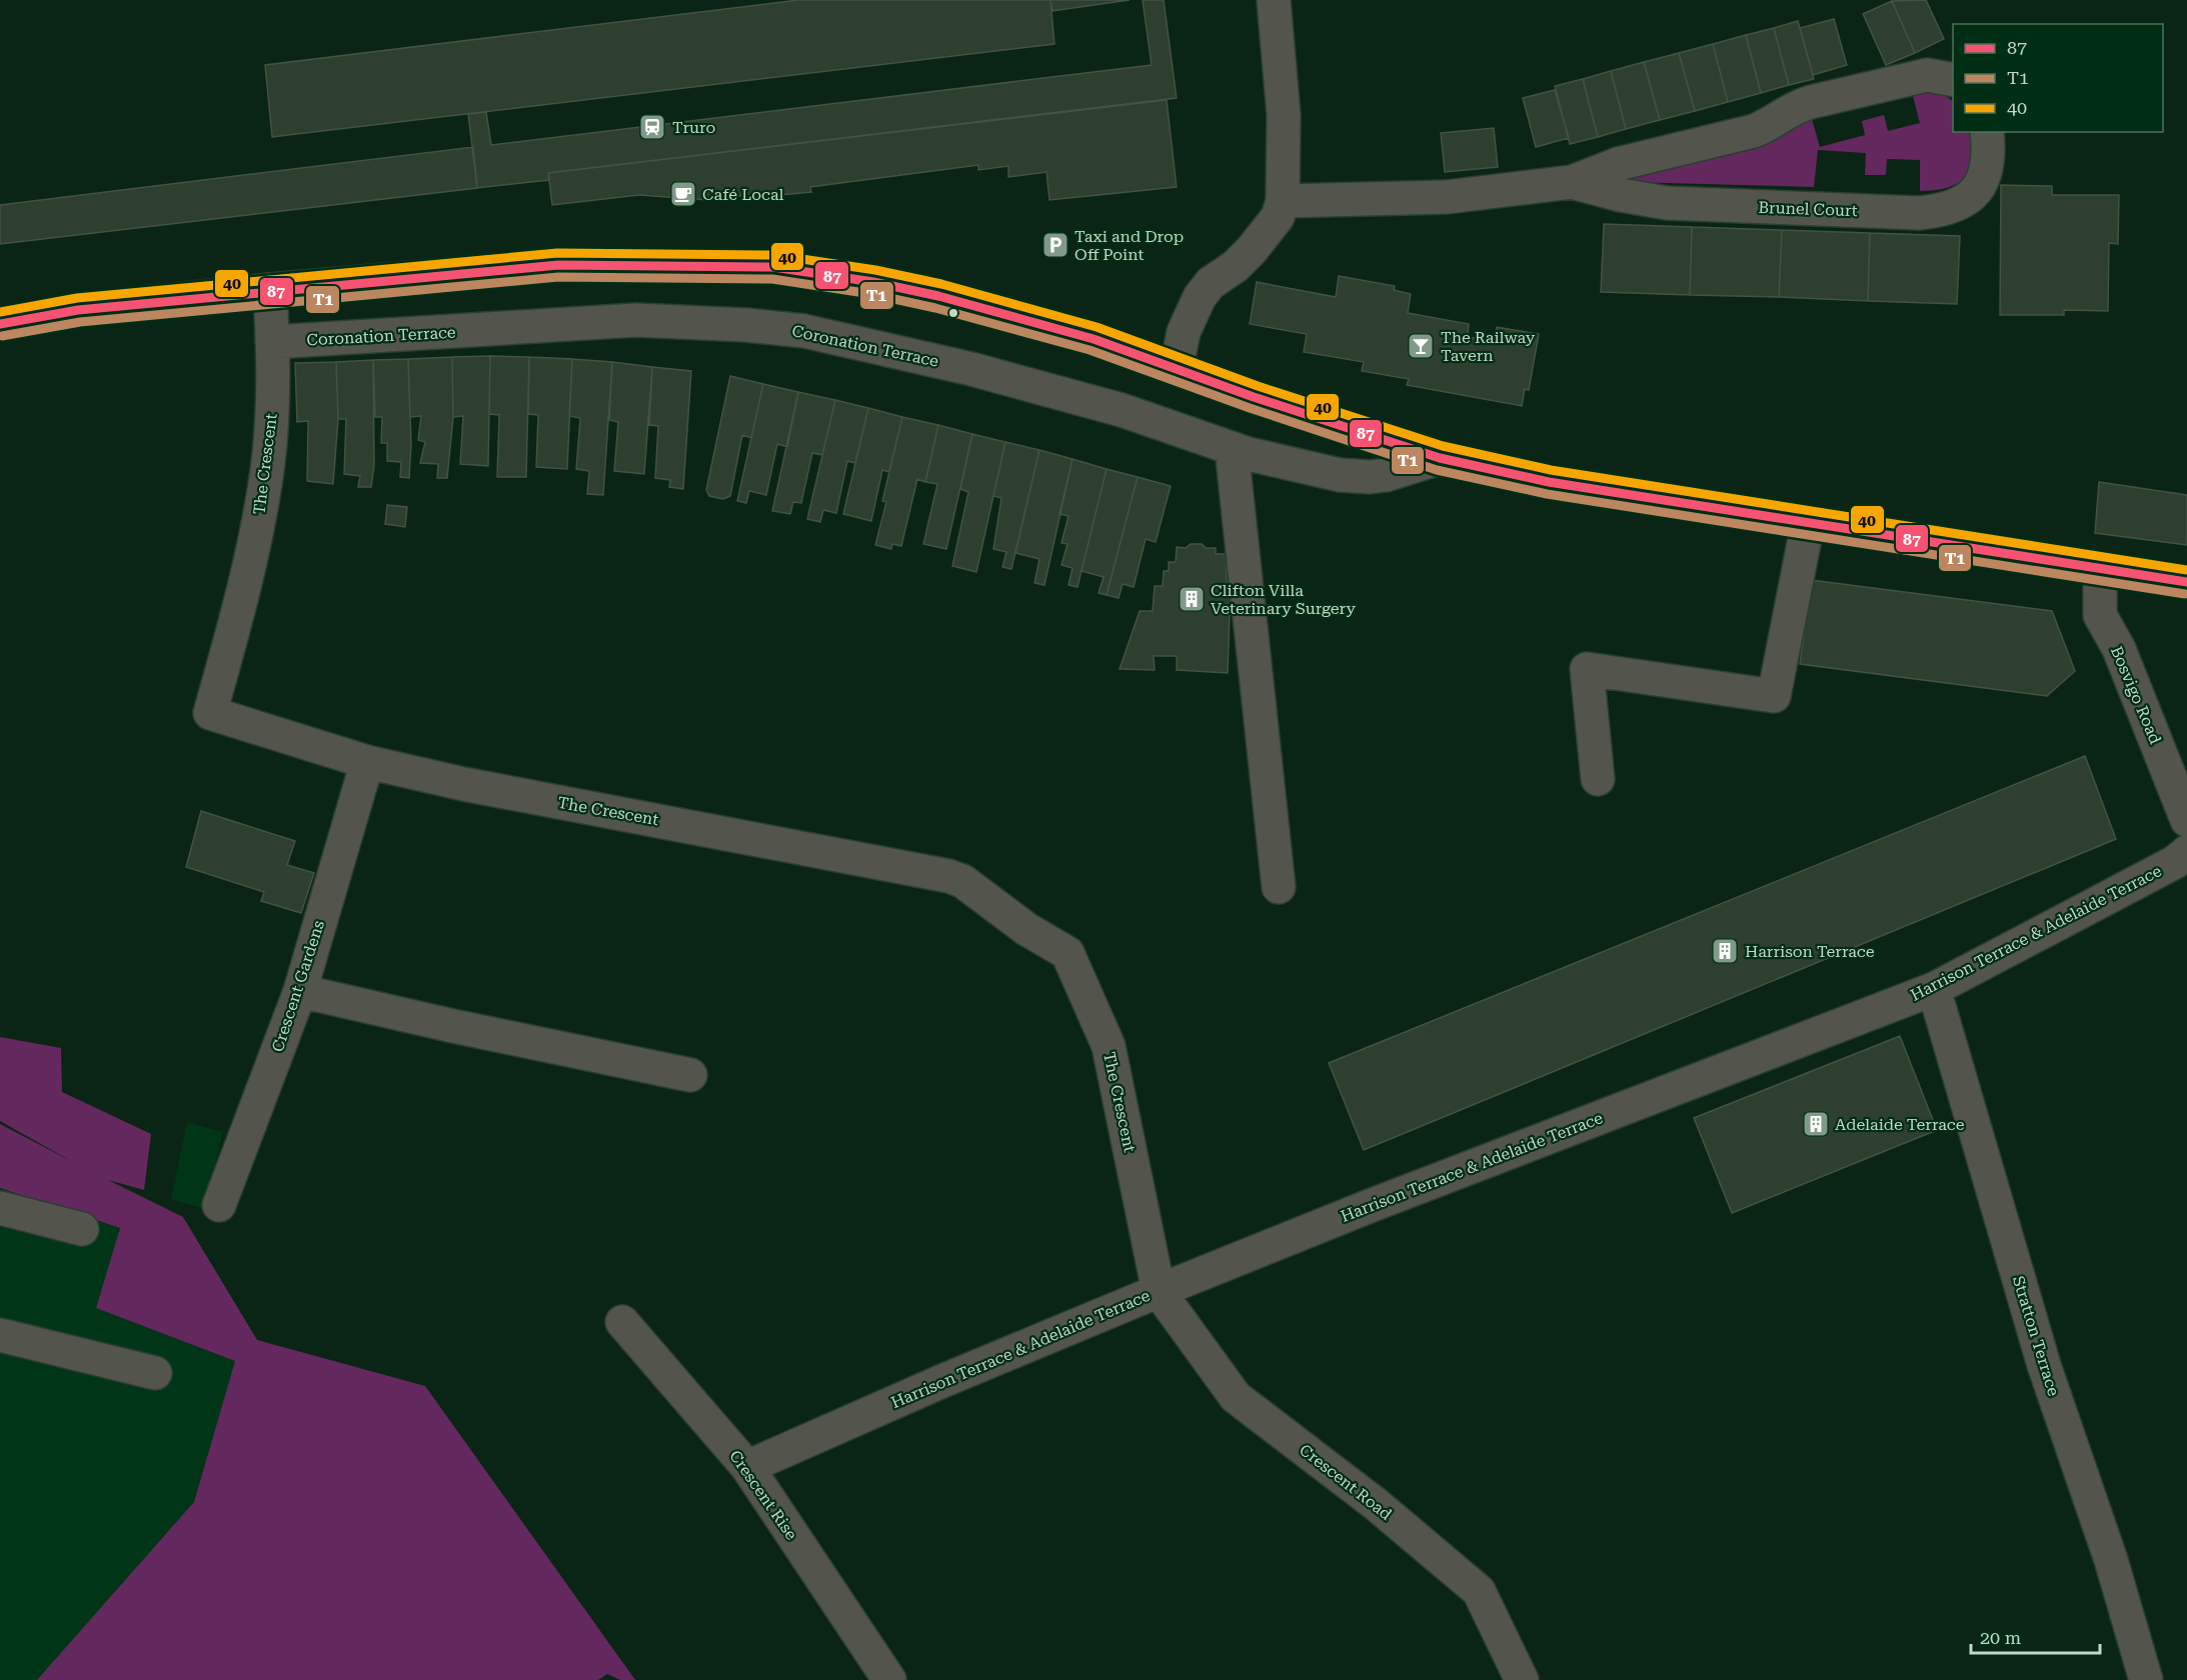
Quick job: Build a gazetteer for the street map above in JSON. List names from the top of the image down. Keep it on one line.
{"streets":{"street":["Brunel Court","Coronation Terrace","The Crescent","Bosvigo Road","Harrison Terrace & Adelaide Terrace","Crescent Gardens","Stratton Terrace","Crescent Road","Crescent Rise"]},"crossings":[["Coronation Terrace","The Crescent"],["The Crescent","Harrison Terrace & Adelaide Terrace"],["The Crescent","Crescent Gardens"],["The Crescent","Crescent Road"],["Harrison Terrace & Adelaide Terrace","Stratton Terrace"],["Harrison Terrace & Adelaide Terrace","Crescent Road"],["Harrison Terrace & Adelaide Terrace","Crescent Rise"]],"places":{"station":["Truro"],"cafe":["Café Local"],"parking":["Taxi and Drop Off Point"],"bar":["The Railway Tavern"],"building":["Clifton Villa Veterinary Surgery","Harrison Terrace","Adelaide Terrace"]},"lines":["transit line 40","transit line 87","transit line T1"],"legend":["87","T1","40"],"scale_bar":"20 m"}
